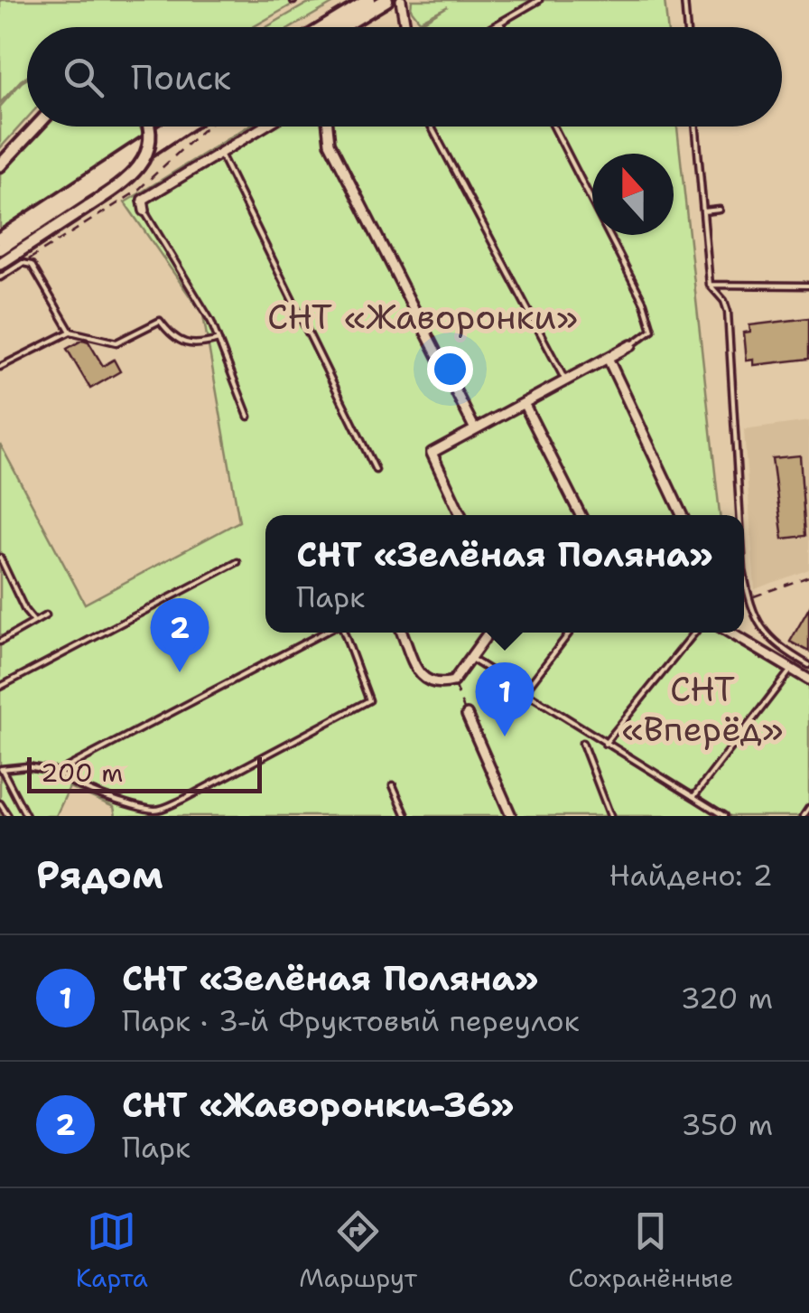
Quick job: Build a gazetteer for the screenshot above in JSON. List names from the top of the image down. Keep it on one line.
{"parks":["СНТ «Жаворонки»","СНТ «Вперёд»"],"scale_bar":"200 m","north":"top","page":{"search":"Поиск","popup":["СНТ «Зелёная Поляна»","Парк"],"pins":["2","1"],"scale":"200 m","heading":["Рядом","Найдено: 2"],"list":[{"mark":"1","name":"СНТ «Зелёная Поляна»","note":"Парк · 3-й Фруктовый переулок","value":"320 m"},{"mark":"2","name":"СНТ «Жаворонки-36»","note":"Парк","value":"350 m"}],"nav":["Карта","Маршрут","Сохранённые"]}}
